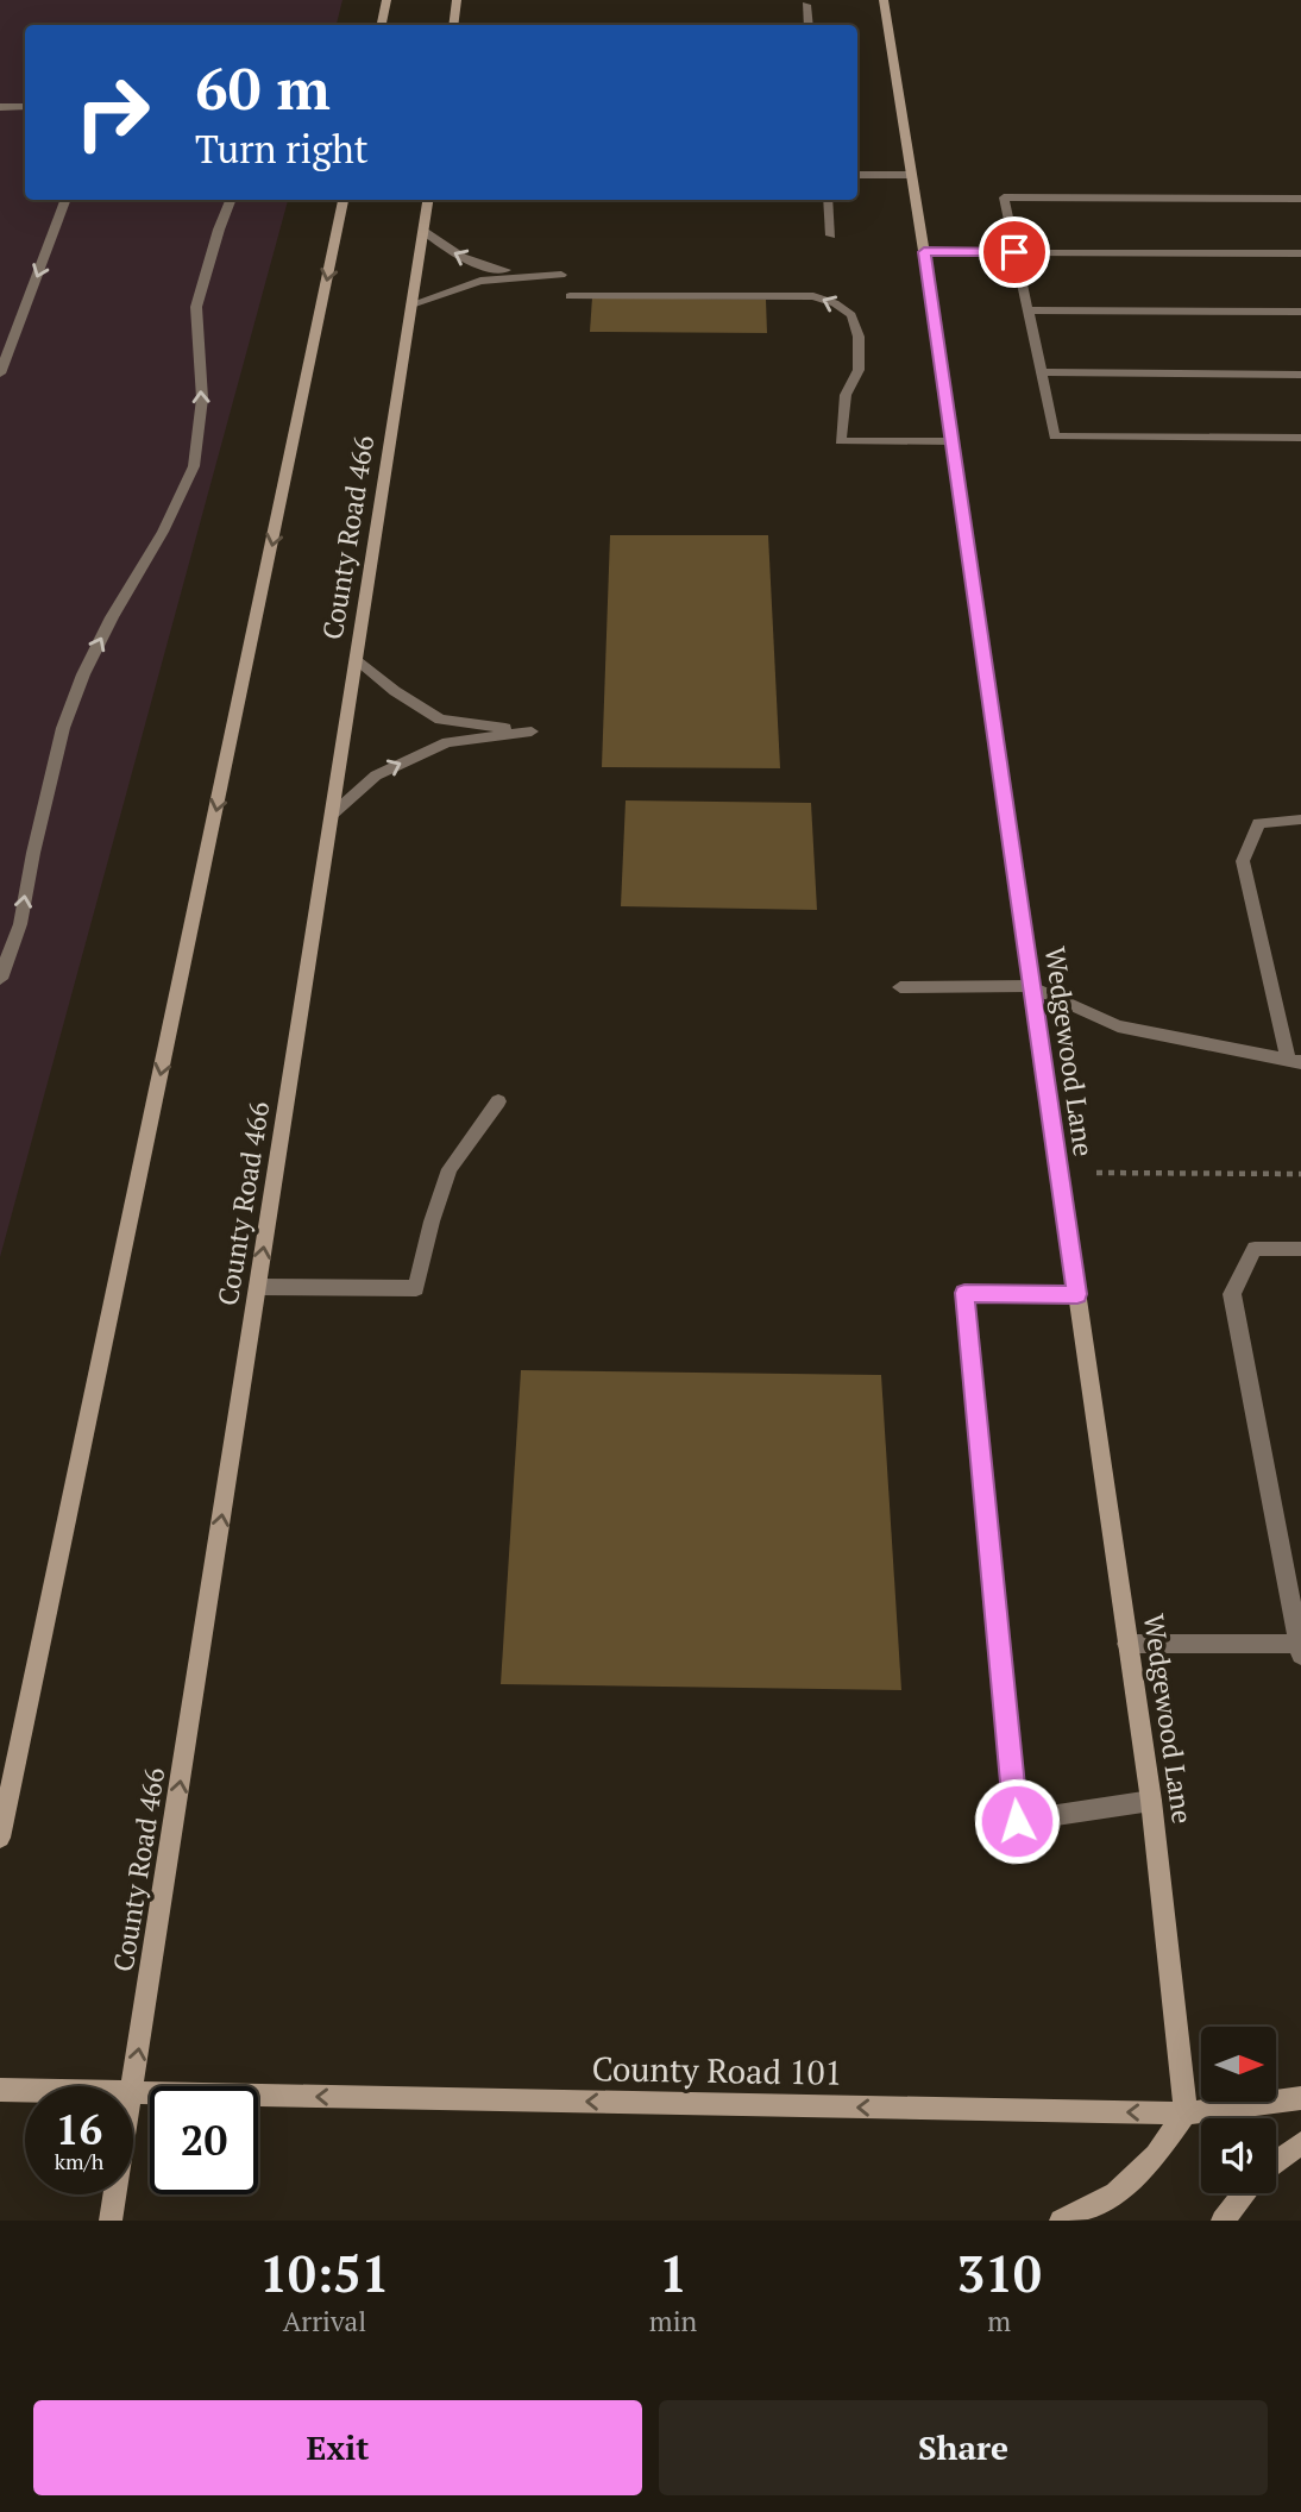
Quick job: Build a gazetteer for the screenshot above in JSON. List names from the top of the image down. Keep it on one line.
{"streets":{"main road":["County Road 466","Wedgewood Lane","County Road 101"]},"crossings":[["Wedgewood Lane","County Road 101"]],"one_way":["County Road 101"],"north":"right","page":{"turn":["60 m","Turn right"],"speed":"16 km/h","limit":"20","eta":["10:51","Arrival","1","min","310","m"],"buttons":["Exit","Share"]}}
